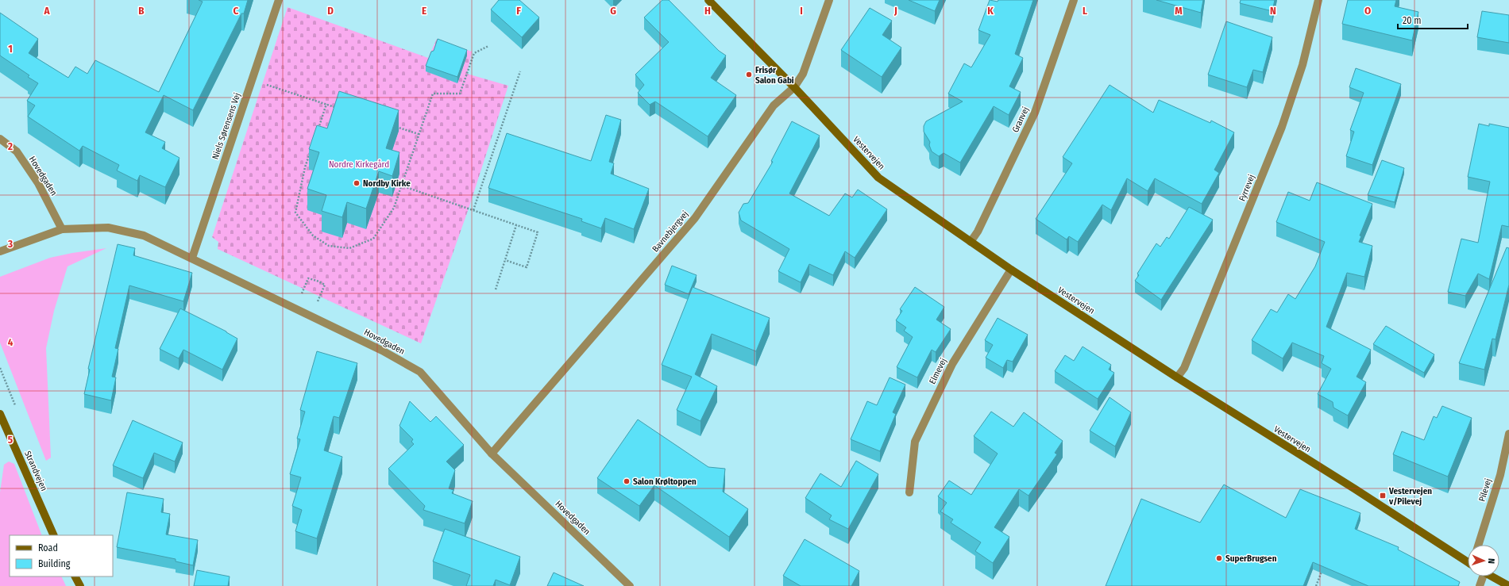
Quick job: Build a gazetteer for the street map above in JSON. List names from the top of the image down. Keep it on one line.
{"streets":{"street":["Granvej","Niels Sørensens Vej","Vestervejen","Hovedgaden","Fyrrevej","Bavnebjergvej","Elmevej","Strandvejen","Pilevej"]},"crossings":[["Granvej","Vestervejen"],["Niels Sørensens Vej","Hovedgaden"],["Vestervejen","Fyrrevej"],["Vestervejen","Bavnebjergvej"],["Vestervejen","Elmevej"],["Hovedgaden","Bavnebjergvej"]],"parks":["Nordre Kirkegård"],"places":{"other":["Frisør Salon Gabi","Nordby Kirke","Salon Krøltoppen","SuperBrugsen"],"transit":["Vestervejen v/Pilevej"]},"legend":["Road","Building"],"scale_bar":"20 m","north":"right","grid":{"columns":["A","B","C","D","E","F","G","H","I","J","K","L","M","N","O"],"rows":["1","2","3","4","5"]}}
